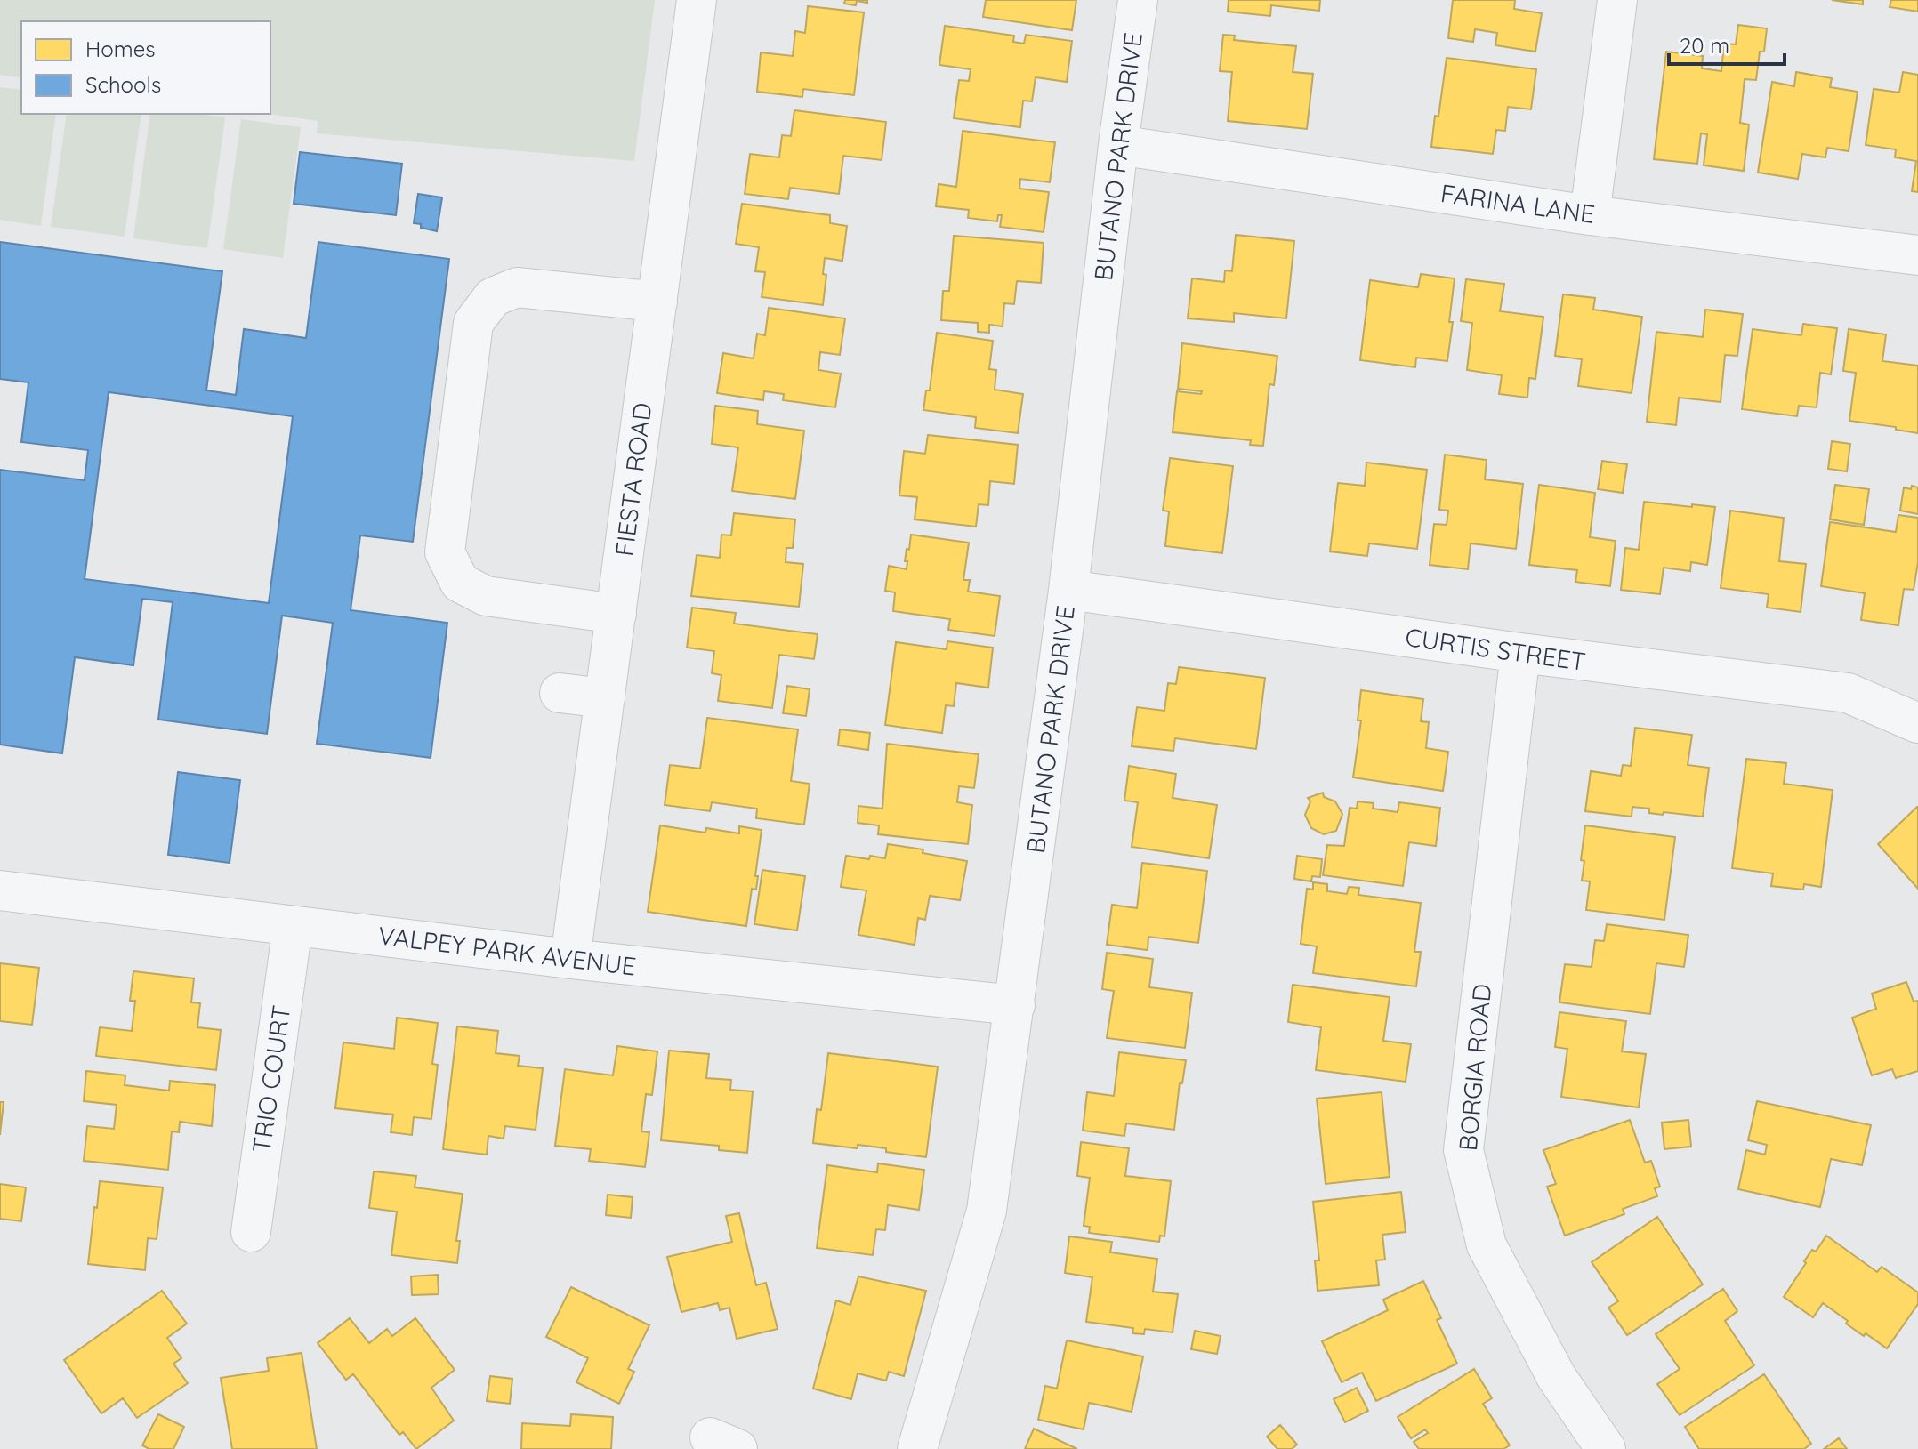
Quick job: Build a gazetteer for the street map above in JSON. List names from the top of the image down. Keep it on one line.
{"streets":{"street":["BUTANO PARK DRIVE","FARINA LANE","FIESTA ROAD","CURTIS STREET","VALPEY PARK AVENUE","BORGIA ROAD","TRIO COURT"]},"crossings":[["BUTANO PARK DRIVE","FARINA LANE"],["BUTANO PARK DRIVE","CURTIS STREET"],["BUTANO PARK DRIVE","VALPEY PARK AVENUE"],["FIESTA ROAD","VALPEY PARK AVENUE"],["CURTIS STREET","BORGIA ROAD"],["VALPEY PARK AVENUE","TRIO COURT"]],"legend":["Homes","Schools"],"scale_bar":"20 m"}
